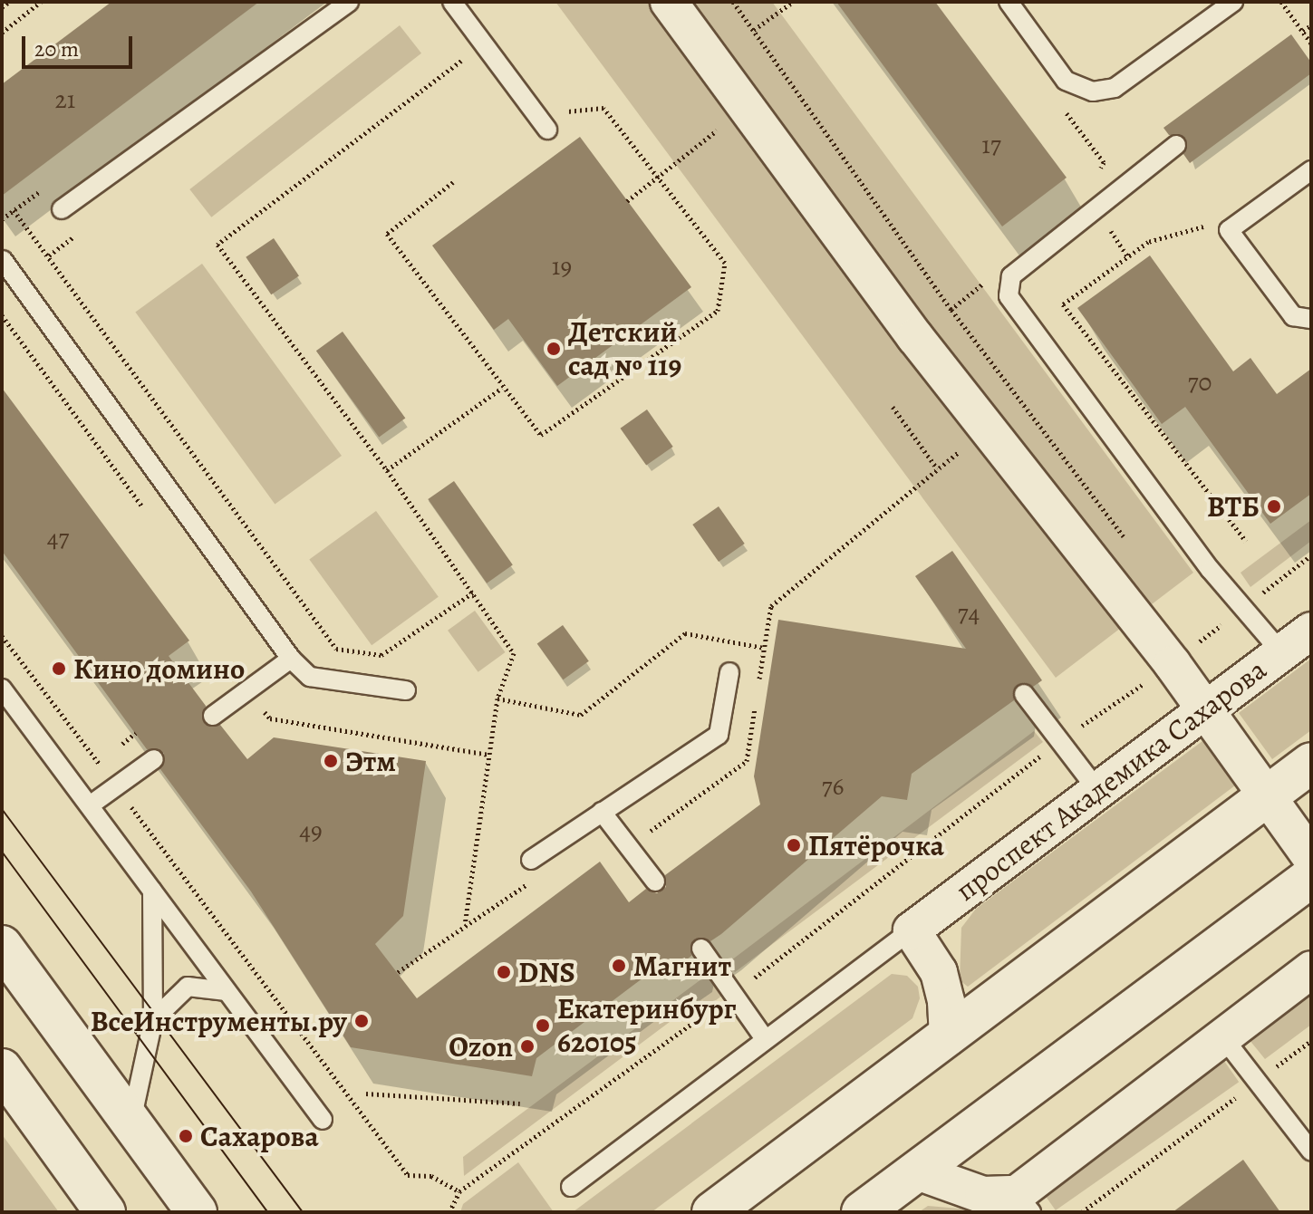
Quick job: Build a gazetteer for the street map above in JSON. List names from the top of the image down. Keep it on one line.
{"streets":{"street":["проспект Академика Сахарова"]},"places":["Детский сад № 119","ВТБ","Кино домино","Этм","Пятёрочка","Магнит","DNS","ВсеИнструменты.ру","Екатеринбург 620105","Ozon","Сахарова"],"house_numbers":["21","17","19","70","47","74","76","49"],"scale_bar":"20 m"}
